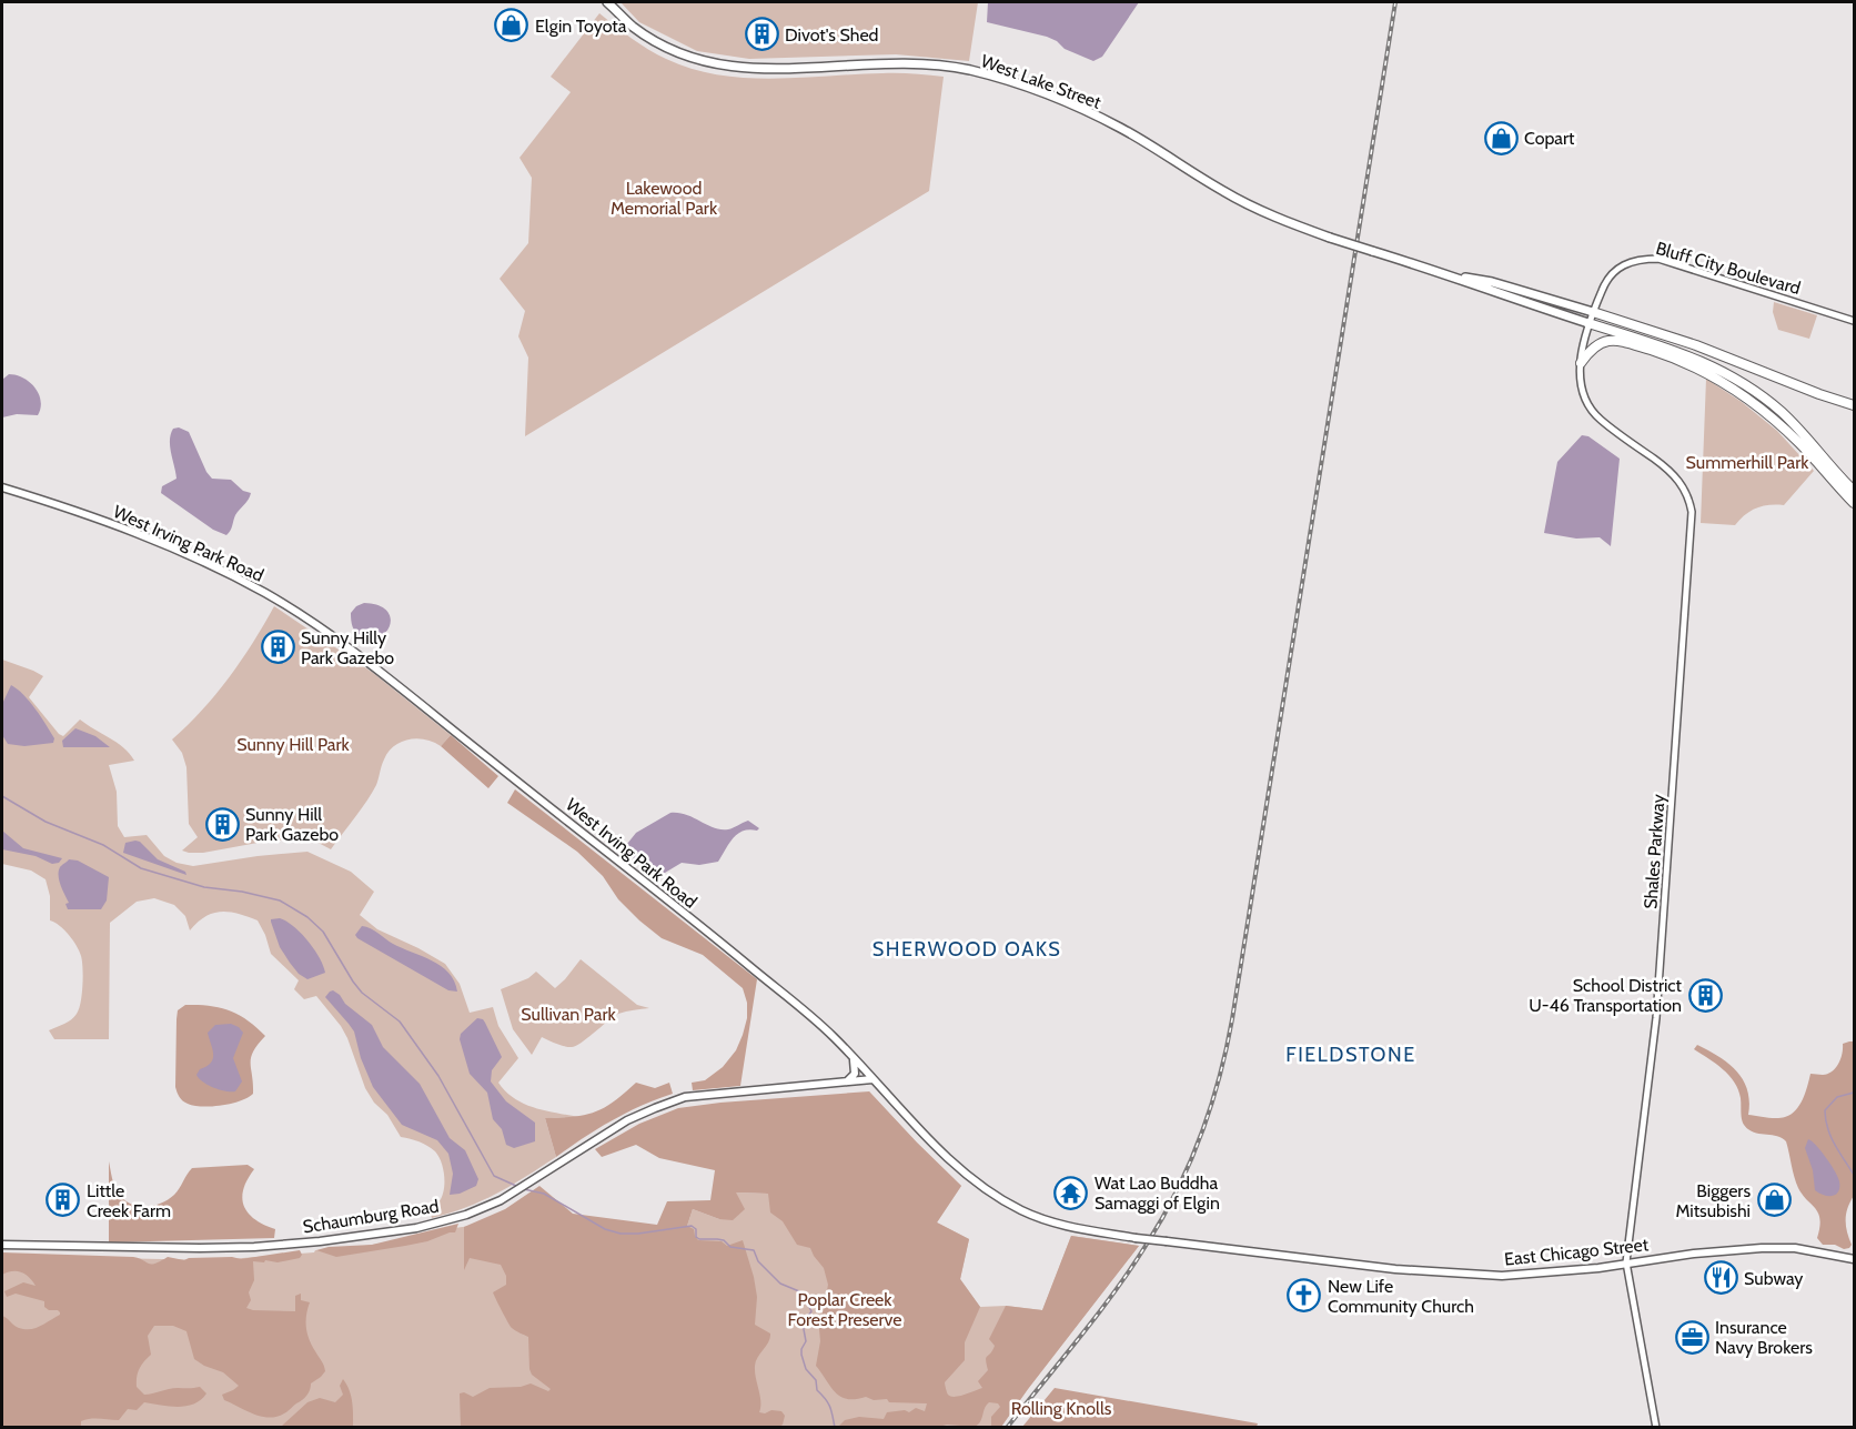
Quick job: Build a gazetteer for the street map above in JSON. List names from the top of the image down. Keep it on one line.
{"streets":{"highway":["West Lake Street"],"main road":["West Irving Park Road","Schaumburg Road","East Chicago Street"],"street":["Bluff City Boulevard","Shales Parkway"]},"crossings":[["West Lake Street","Bluff City Boulevard"],["West Lake Street","Shales Parkway"],["Bluff City Boulevard","Shales Parkway"],["West Irving Park Road","Schaumburg Road"],["West Irving Park Road","East Chicago Street"],["Shales Parkway","East Chicago Street"]],"districts":["SHERWOOD OAKS","FIELDSTONE"],"parks":["Lakewood Memorial Park","Summerhill Park","Sunny Hill Park","Sullivan Park","Poplar Creek Forest Preserve","Rolling Knolls"],"places":{"shop":["Elgin Toyota","Copart","Biggers Mitsubishi"],"building":["Divot's Shed","Sunny Hilly Park Gazebo","Sunny Hill Park Gazebo","School District U-46 Transportation","Little Creek Farm"],"temple":["Wat Lao Buddha Samaggi of Elgin"],"restaurant":["Subway"],"church":["New Life Community Church"],"office":["Insurance Navy Brokers"]}}
